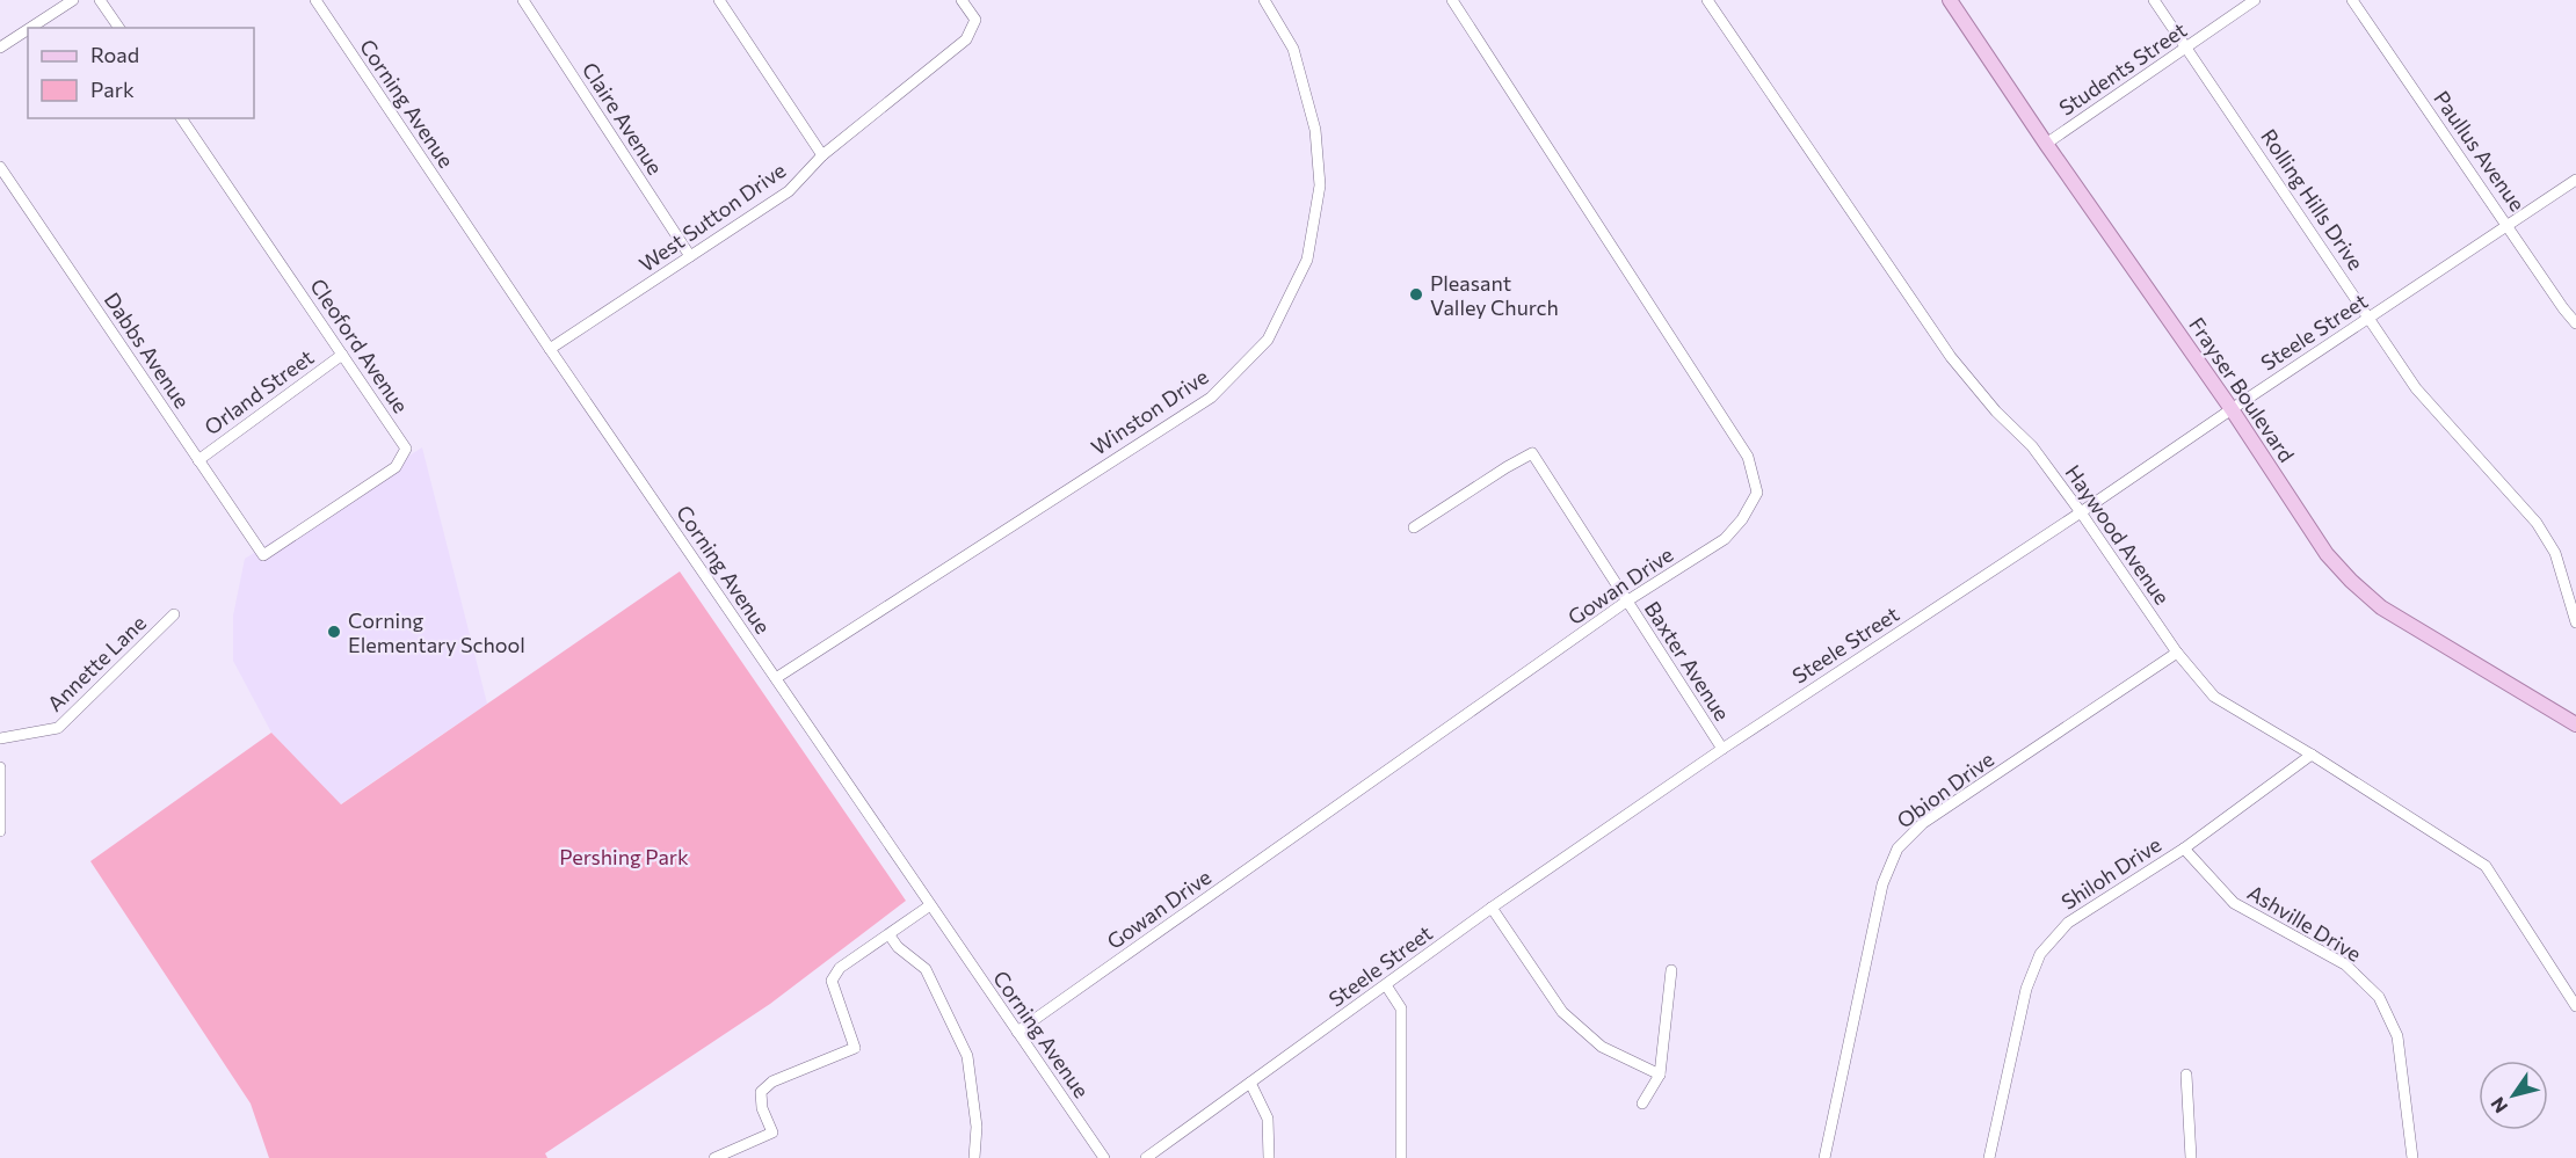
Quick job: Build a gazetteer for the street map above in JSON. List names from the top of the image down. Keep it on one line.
{"streets":{"main road":["Frayser Boulevard"],"street":["Students Street","Corning Avenue","Claire Avenue","Paullus Avenue","Rolling Hills Drive","West Sutton Drive","Steele Street","Cleoford Avenue","Dabbs Avenue","Orland Street","Winston Drive","Haywood Avenue","Gowan Drive","Baxter Avenue","Annette Lane","Obion Drive","Shiloh Drive","Ashville Drive"]},"crossings":[["Students Street","Rolling Hills Drive"],["Students Street","Frayser Boulevard"],["Corning Avenue","West Sutton Drive"],["Corning Avenue","Winston Drive"],["Corning Avenue","Gowan Drive"],["Claire Avenue","West Sutton Drive"],["Paullus Avenue","Steele Street"],["Rolling Hills Drive","Steele Street"],["Steele Street","Frayser Boulevard"],["Steele Street","Haywood Avenue"],["Steele Street","Baxter Avenue"],["Cleoford Avenue","Dabbs Avenue"],["Cleoford Avenue","Orland Street"],["Dabbs Avenue","Orland Street"],["Haywood Avenue","Obion Drive"],["Haywood Avenue","Shiloh Drive"],["Gowan Drive","Baxter Avenue"],["Shiloh Drive","Ashville Drive"]],"parks":["Pershing Park"],"places":["Pleasant Valley Church","Corning Elementary School"],"legend":["Road","Park"],"north":"bottom left"}
